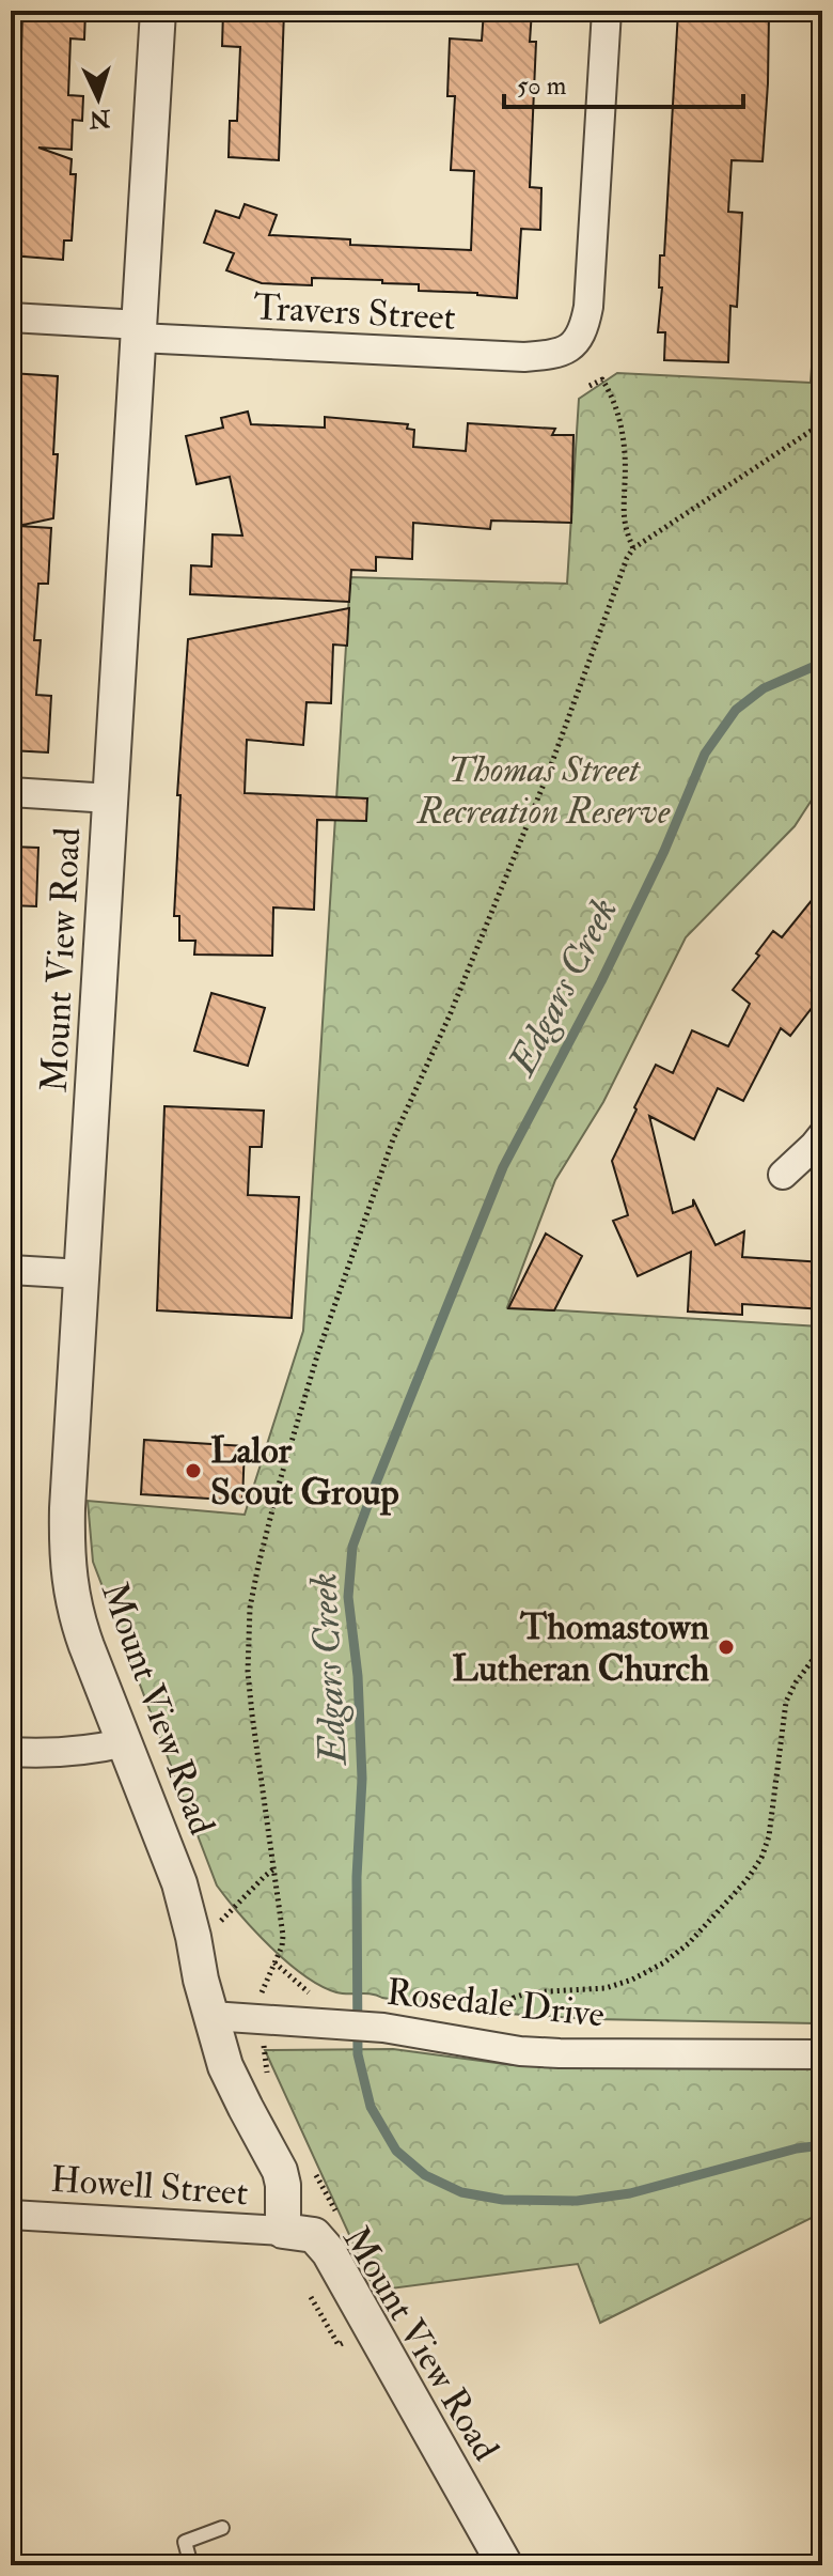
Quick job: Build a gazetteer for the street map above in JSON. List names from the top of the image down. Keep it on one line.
{"streets":{"street":["Travers Street","Mount View Road","Rosedale Drive","Howell Street"]},"crossings":[["Travers Street","Mount View Road"],["Mount View Road","Rosedale Drive"],["Mount View Road","Howell Street"]],"water":["Edgars Creek"],"parks":["Thomas Street Recreation Reserve"],"places":["Lalor Scout Group","Thomastown Lutheran Church"],"scale_bar":"50 m","north":"bottom"}
